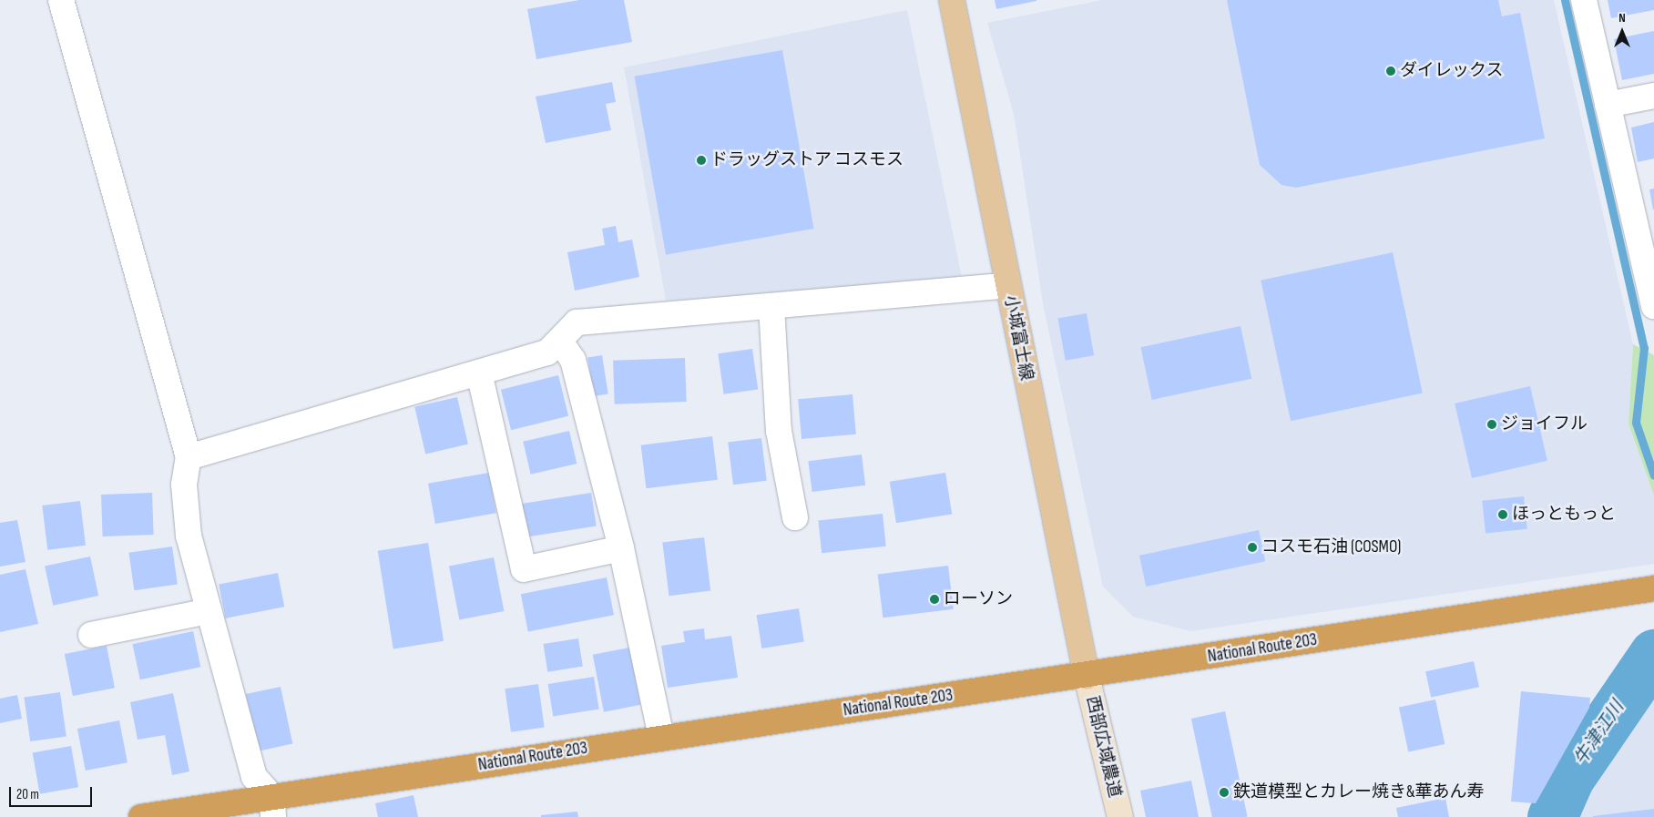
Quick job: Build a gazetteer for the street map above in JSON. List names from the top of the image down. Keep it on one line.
{"streets":{"highway":["National Route 203"],"main road":["小城富士線"],"street":["西部広域農道"]},"crossings":[["小城富士線","National Route 203"],["小城富士線","西部広域農道"],["National Route 203","西部広域農道"]],"water":["牛津江川"],"places":["ダイレックス","ドラッグストア コスモス","ジョイフル","ほっともっと","コスモ石油 (COSMO)","ローソン","鉄道模型とカレー焼き&華あん寿"],"scale_bar":"20 m","north":"top"}
